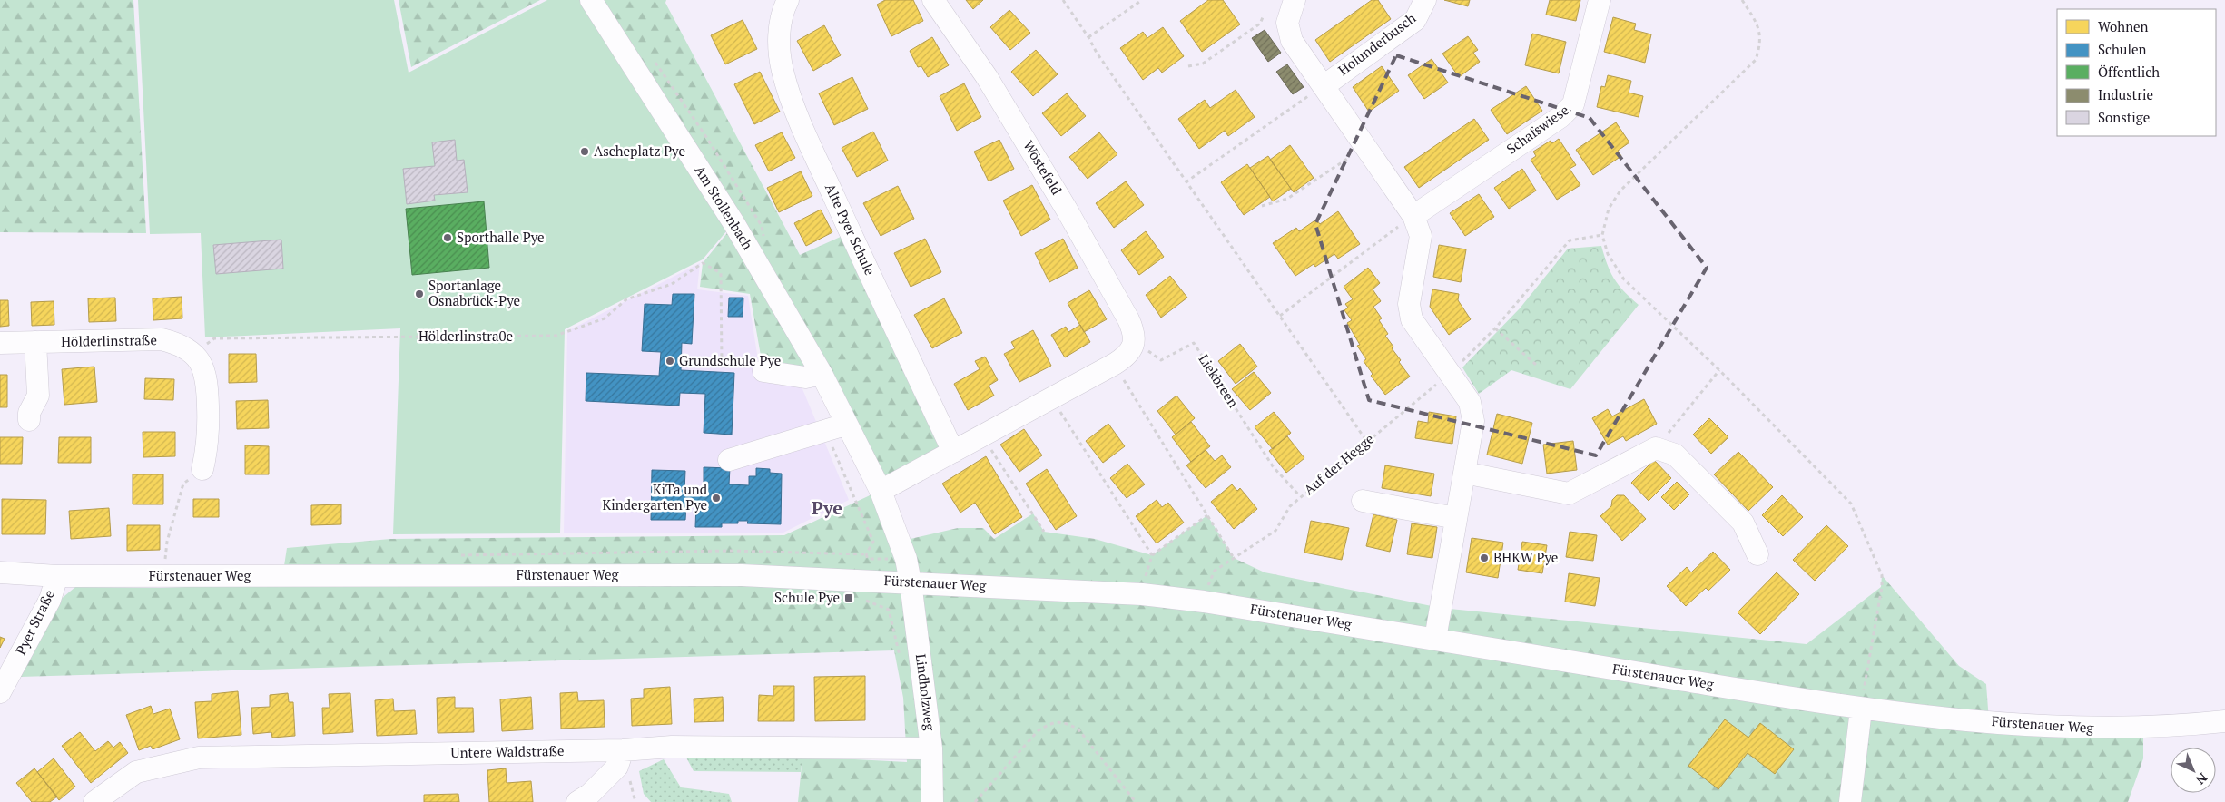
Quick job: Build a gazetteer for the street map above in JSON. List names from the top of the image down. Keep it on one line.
{"streets":{"street":["Holunderbusch","Schafswiese","Wöstefeld","Am Stollenbach","Alte Pyer Schule","Hölderlinstraße","Fürstenauer Weg","Pyer Straße","Lindholzweg","Untere Waldstraße"],"path":["Hölderlinstra0e","Liekbreen","Auf der Hegge"]},"crossings":[["Wöstefeld","Liekbreen"],["Am Stollenbach","Fürstenauer Weg"],["Am Stollenbach","Lindholzweg"],["Hölderlinstra0e","Hölderlinstraße"],["Liekbreen","Auf der Hegge"],["Auf der Hegge","Fürstenauer Weg"],["Fürstenauer Weg","Pyer Straße"],["Fürstenauer Weg","Lindholzweg"],["Lindholzweg","Untere Waldstraße"]],"districts":["Pye"],"places":{"other":["Ascheplatz Pye","Sporthalle Pye","Sportanlage Osnabrück-Pye","Grundschule Pye","KiTa und Kindergarten Pye","BHKW Pye"],"transit":["Schule Pye"]},"legend":["Wohnen","Schulen","Öffentlich","Industrie","Sonstige"],"north":"bottom right"}
